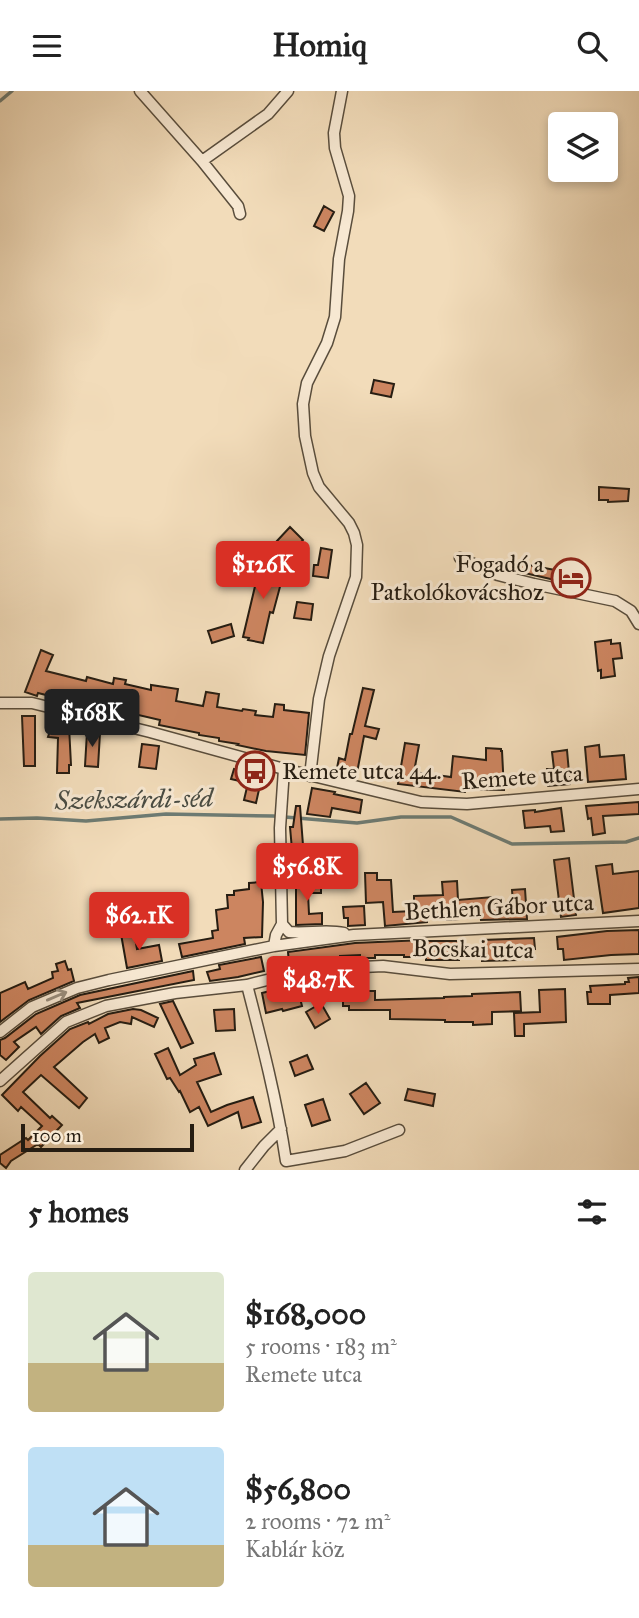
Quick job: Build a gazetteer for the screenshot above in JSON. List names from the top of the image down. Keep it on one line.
{"streets":{"street":["Remete utca","Bethlen Gábor utca","Bocskai utca"]},"one_way":["Bethlen Gábor utca"],"water":["Szekszárdi-séd"],"places":{"hotel":["Fogadó a Patkolókovácshoz"],"bus stop":["Remete utca 44."]},"scale_bar":"100 m","page":{"header":"Homiq","price":["$126K","$168K","$56.8K","$62.1K","$48.7K"],"scale":"100 m","heading":"5 homes","list":[{"name":"$168,000","note":"5 rooms · 183 m² · Remete utca"},{"name":"$56,800","note":"2 rooms · 72 m² · Kablár köz"}]}}
